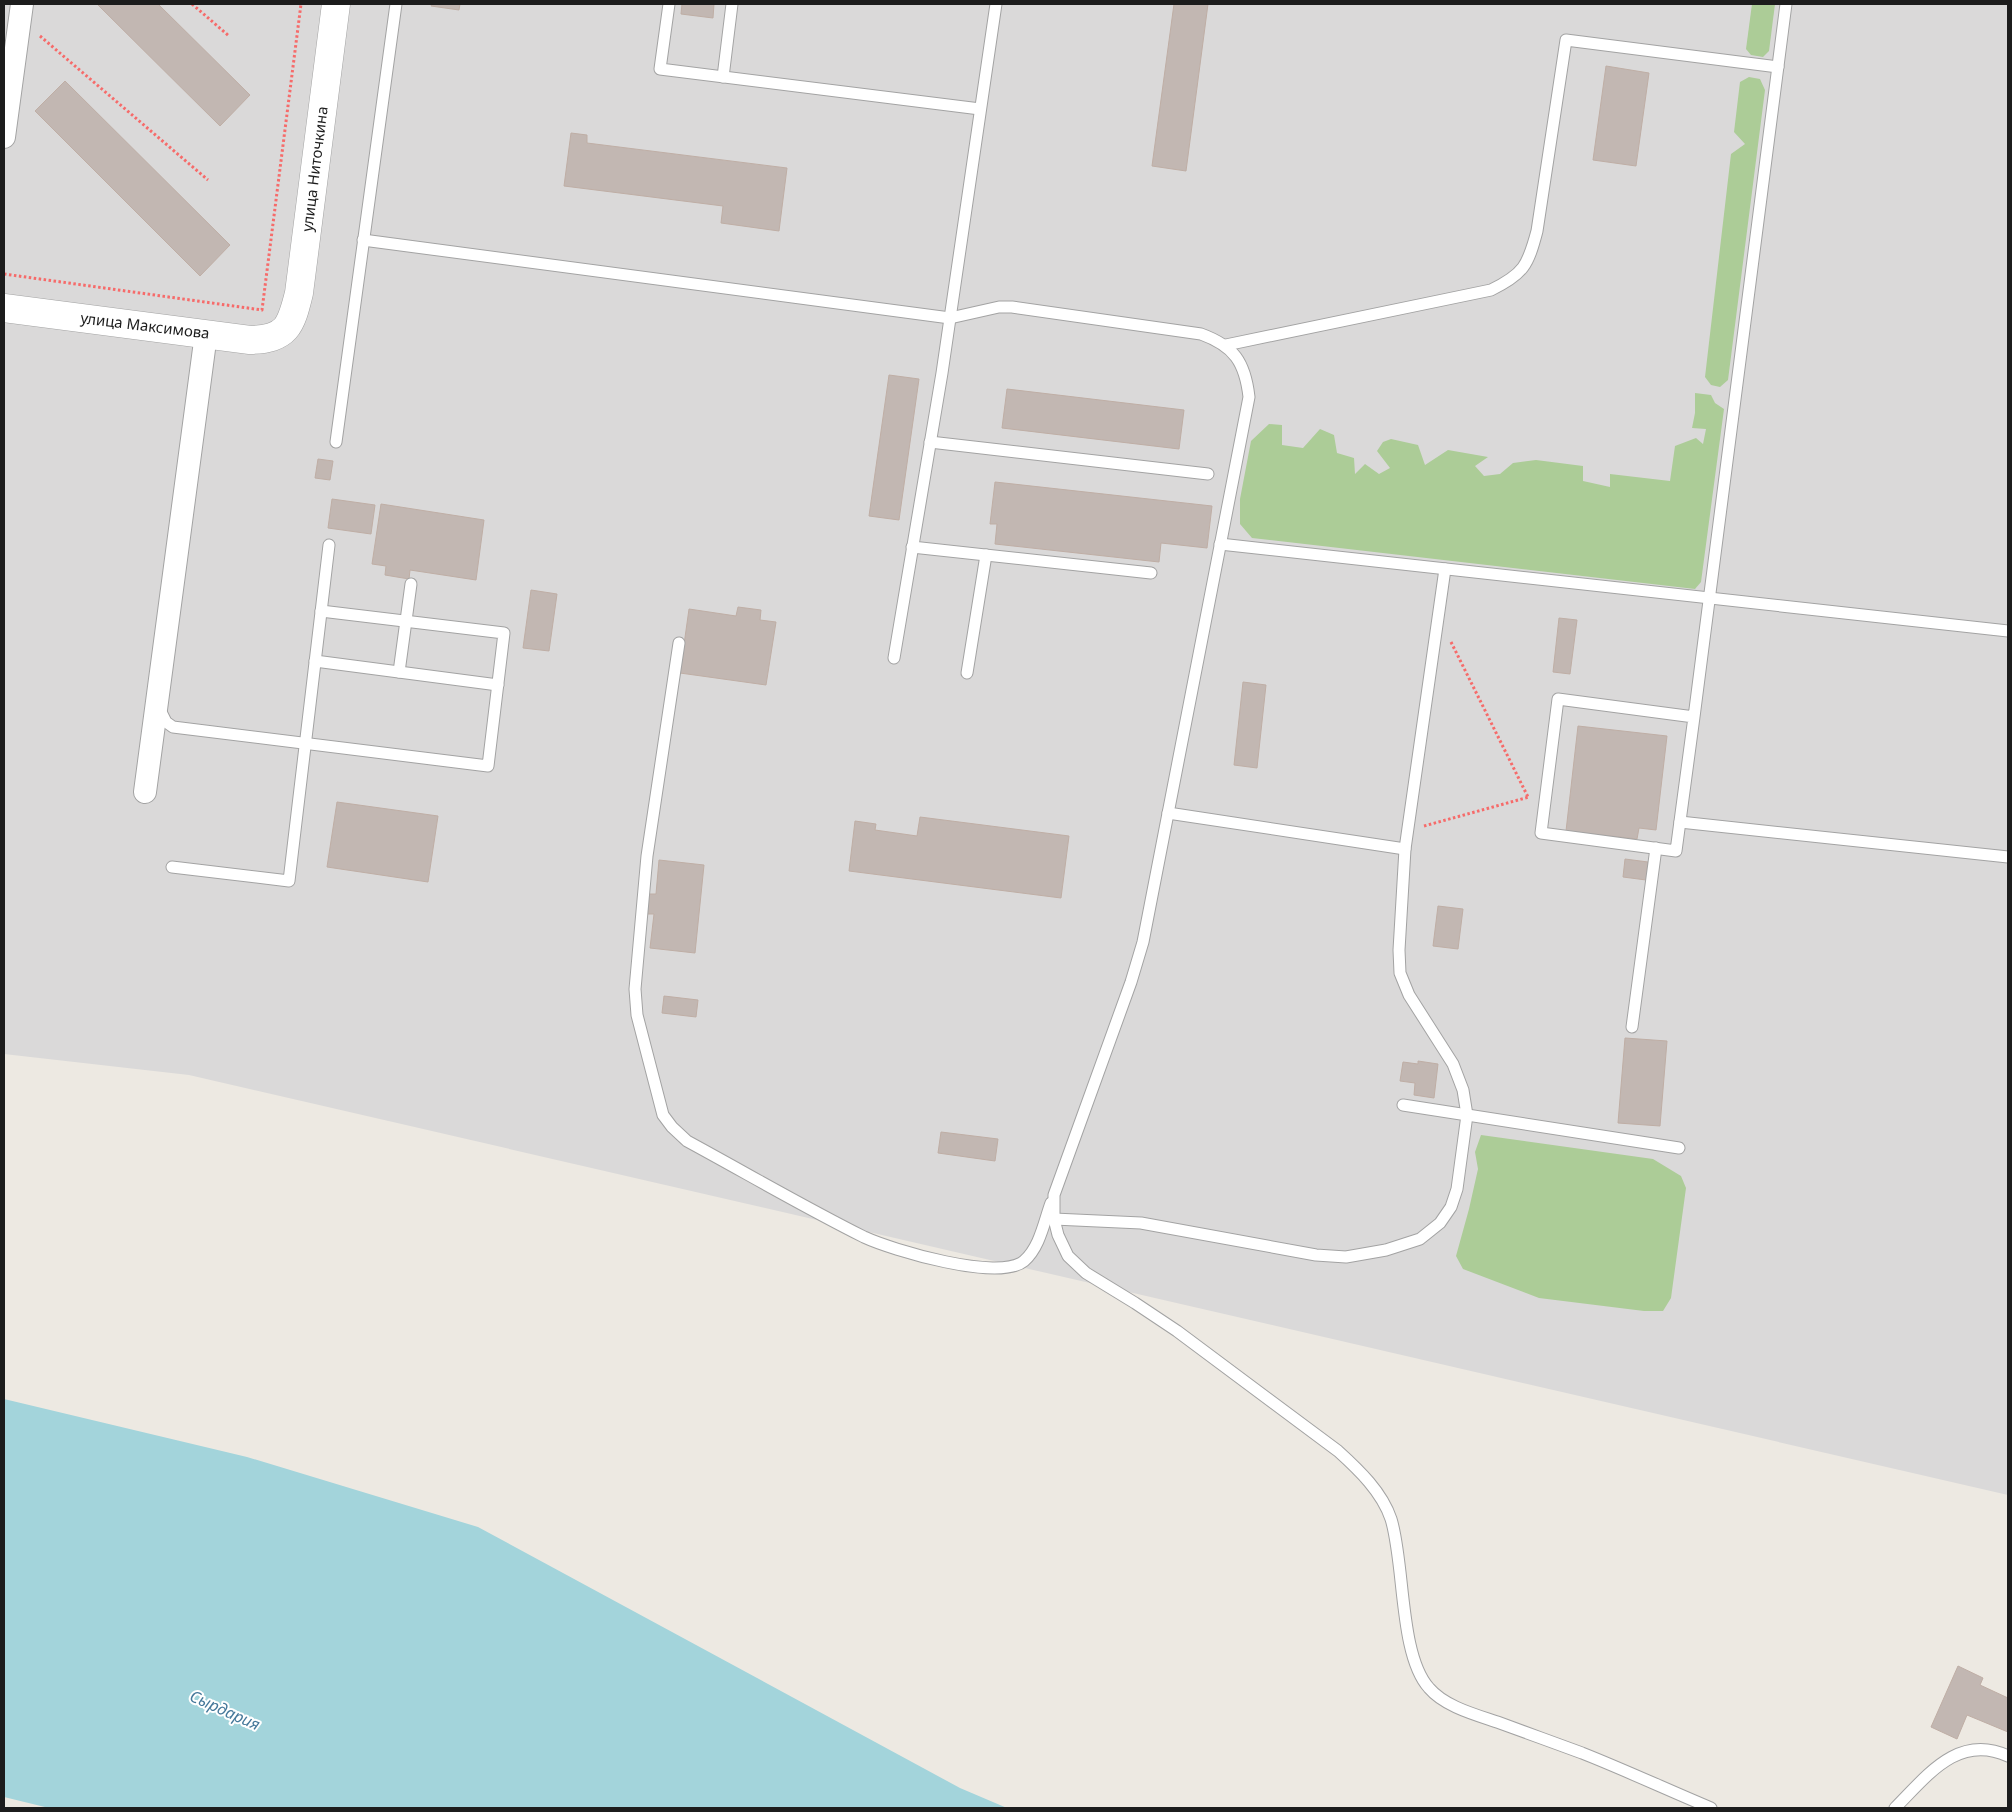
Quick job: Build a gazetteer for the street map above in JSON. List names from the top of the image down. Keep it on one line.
{"streets":{"street":["улица Ниточкина","улица Максимова"]},"crossings":[["улица Ниточкина","улица Максимова"]],"water":["Сырдария"]}
